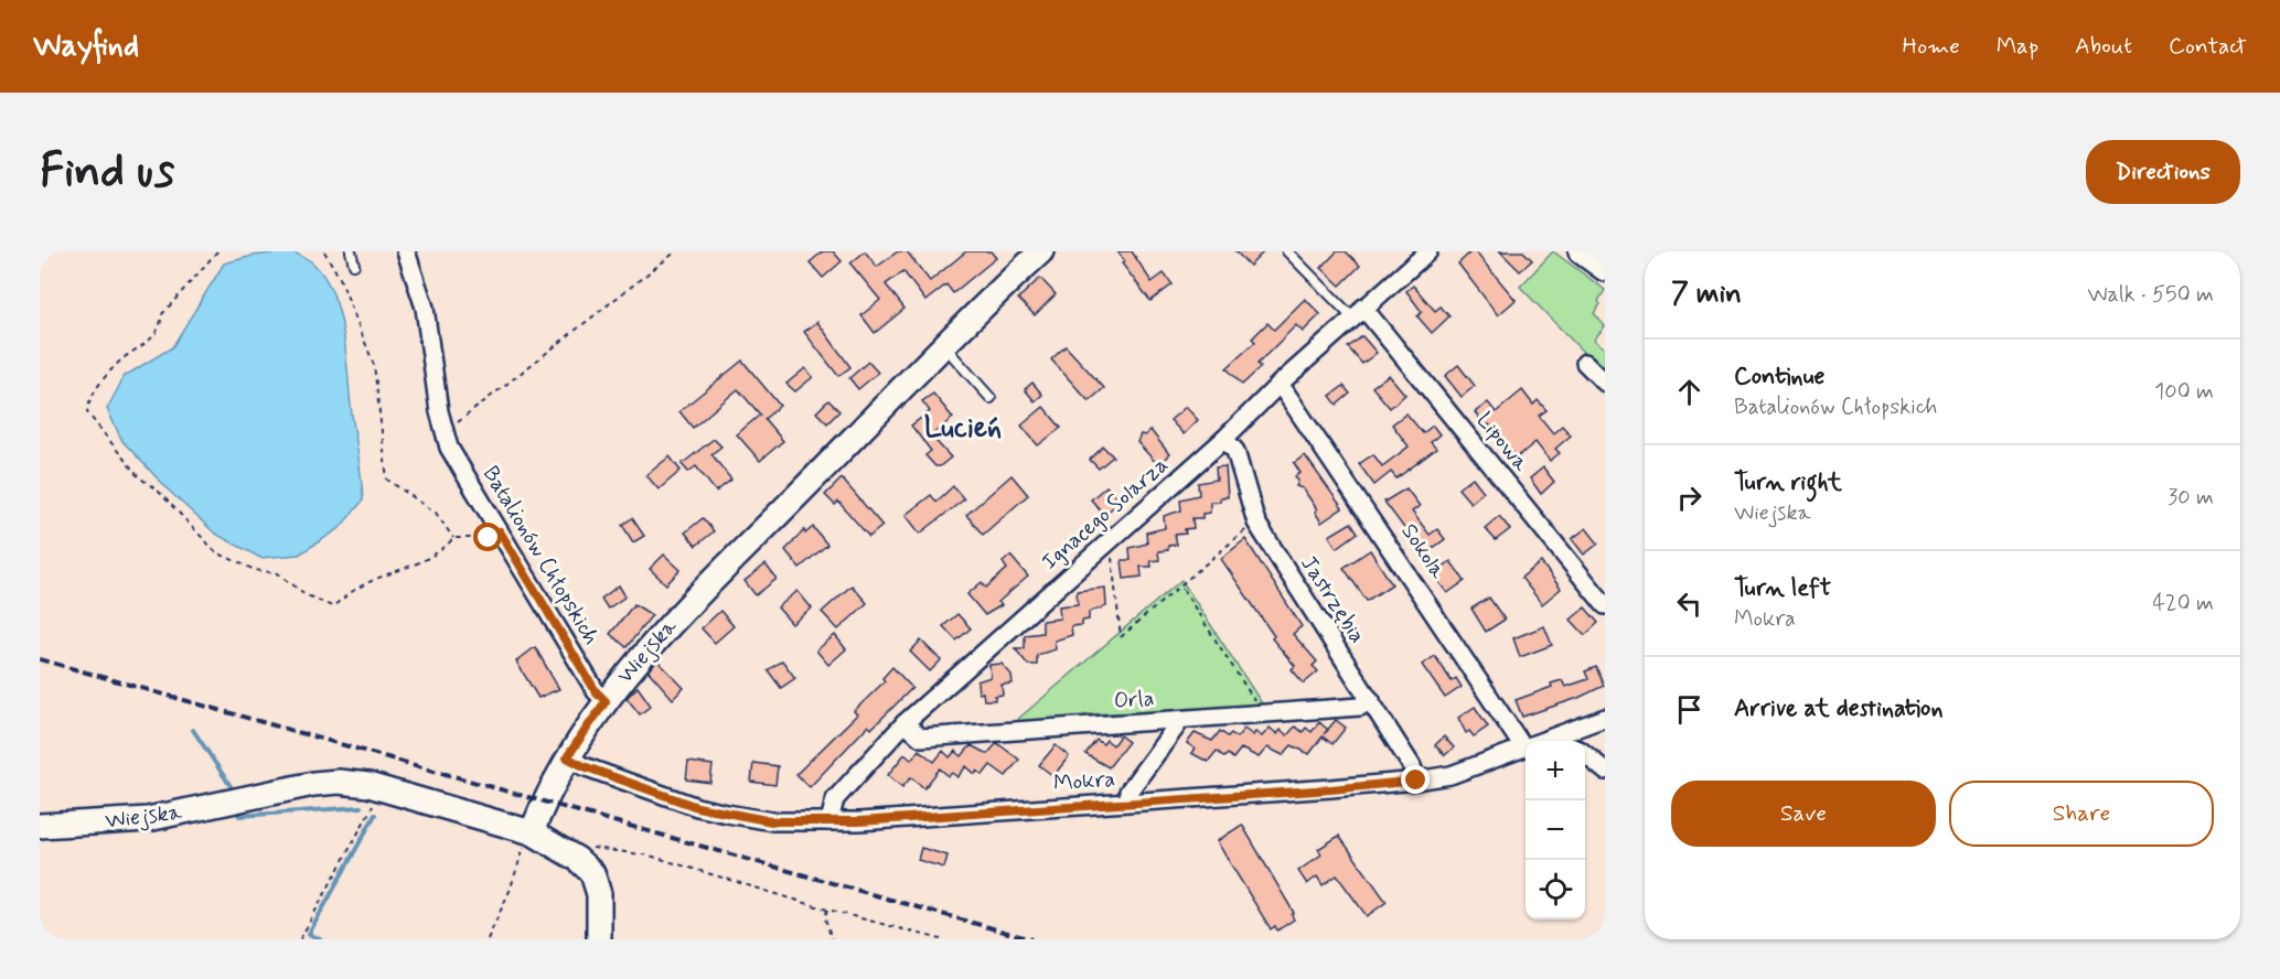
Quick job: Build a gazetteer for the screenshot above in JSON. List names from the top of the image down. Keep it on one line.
{"streets":{"street":["Lipowa","Ignacego Solarza","Sokola","Batalionów Chłopskich","Jastrzębia","Wiejska","Orla","Mokra"]},"crossings":[["Lipowa","Ignacego Solarza"],["Ignacego Solarza","Sokola"],["Ignacego Solarza","Jastrzębia"],["Ignacego Solarza","Orla"],["Ignacego Solarza","Mokra"],["Sokola","Mokra"],["Batalionów Chłopskich","Wiejska"],["Jastrzębia","Orla"],["Jastrzębia","Mokra"],["Wiejska","Mokra"]],"districts":["Lucień"],"page":{"header":"Wayfind","nav":["Home","Map","About","Contact"],"buttons":["Directions",["Save","Share"]],"title":"Find us","heading":["7 min","Walk · 550 m"],"list":[["Continue","Batalionów Chłopskich","100 m"],["Turn right","Wiejska","30 m"],["Turn left","Mokra","420 m"],"Arrive at destination"],"map_buttons":["+","−"]}}
